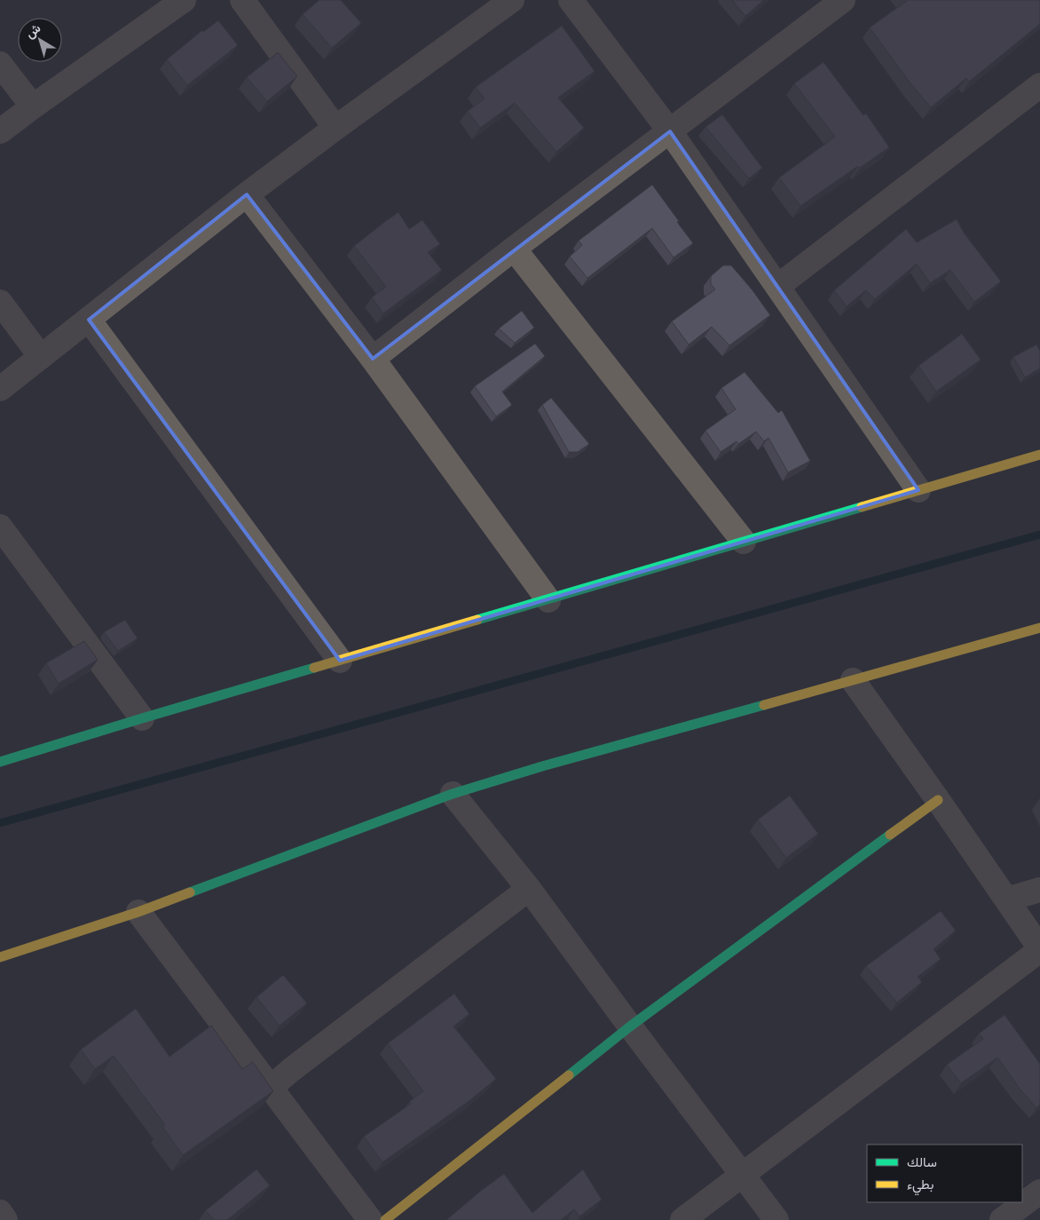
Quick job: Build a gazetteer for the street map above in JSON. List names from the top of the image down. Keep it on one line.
{"legend":["سالك","بطيء"],"north":"top left"}
